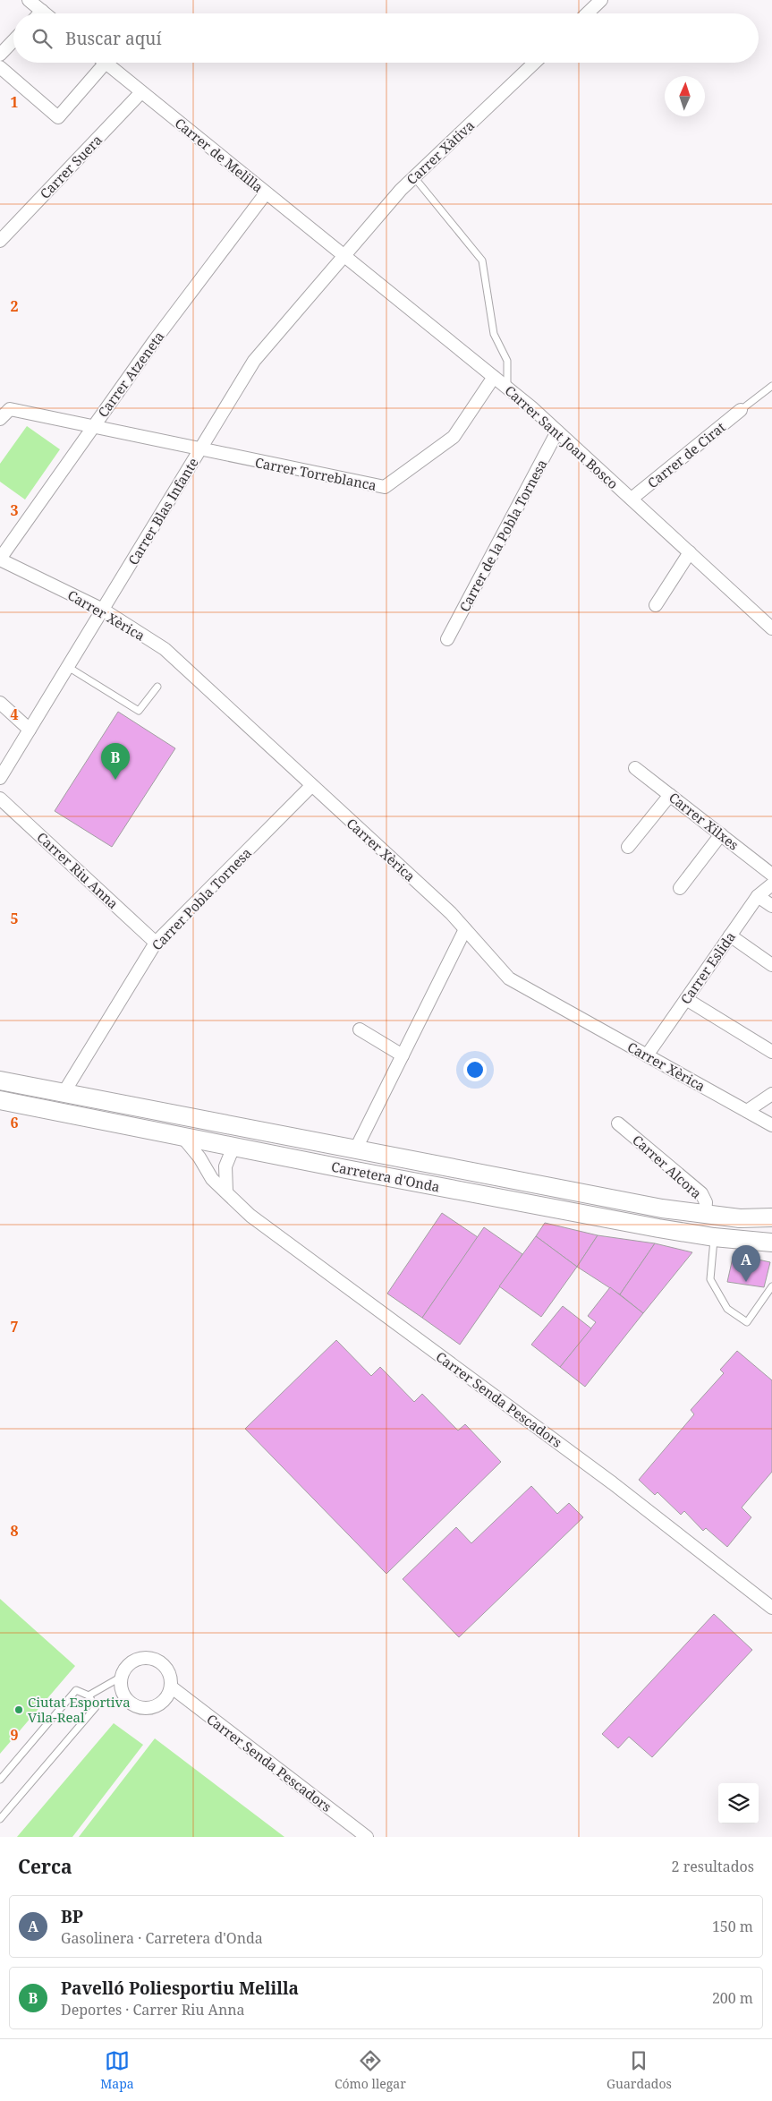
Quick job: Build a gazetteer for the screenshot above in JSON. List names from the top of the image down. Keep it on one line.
{"streets":{"main road":["Carretera d'Onda"],"street":["Carrer Xàtiva","Carrer de Melilla","Carrer Suera","Carrer Atzeneta","Carrer Sant Joan Bosco","Carrer de Cirat","Carrer Torreblanca","Carrer Blas Infante","Carrer de la Pobla Tornesa","Carrer Xèrica","Carrer Xilxes","Carrer Riu Anna","Carrer Pobla Tornesa","Carrer Eslida","Carrer Alcora","Carrer Senda Pescadors"]},"crossings":[["Carrer Xàtiva","Carrer de Melilla"],["Carrer Xàtiva","Carrer Sant Joan Bosco"],["Carrer Xàtiva","Carrer Blas Infante"],["Carrer de Melilla","Carrer Suera"],["Carrer de Melilla","Carrer Atzeneta"],["Carrer de Melilla","Carrer Sant Joan Bosco"],["Carrer de Melilla","Carrer Blas Infante"],["Carrer Atzeneta","Carrer Torreblanca"],["Carrer Atzeneta","Carrer Xèrica"],["Carrer Sant Joan Bosco","Carrer de Cirat"],["Carrer Sant Joan Bosco","Carrer Torreblanca"],["Carrer Sant Joan Bosco","Carrer Blas Infante"],["Carrer Sant Joan Bosco","Carrer de la Pobla Tornesa"],["Carrer Torreblanca","Carrer Blas Infante"],["Carrer Blas Infante","Carrer Xèrica"],["Carrer Xèrica","Carrer Pobla Tornesa"],["Carrer Xèrica","Carrer Eslida"],["Carrer Riu Anna","Carrer Pobla Tornesa"],["Carrer Pobla Tornesa","Carretera d'Onda"],["Carrer Alcora","Carretera d'Onda"],["Carretera d'Onda","Carrer Senda Pescadors"]],"places":["Ciutat Esportiva Vila-Real"],"north":"top","page":{"search":"Buscar aquí","pins":["B","A"],"heading":["Cerca","2 resultados"],"list":[{"mark":"A","name":"BP","note":"Gasolinera · Carretera d'Onda","value":"150 m"},{"mark":"B","name":"Pavelló Poliesportiu Melilla","note":"Deportes · Carrer Riu Anna","value":"200 m"}],"nav":["Mapa","Cómo llegar","Guardados"]},"grid":{"rows":["1","2","3","4","5","6","7","8","9"]}}
